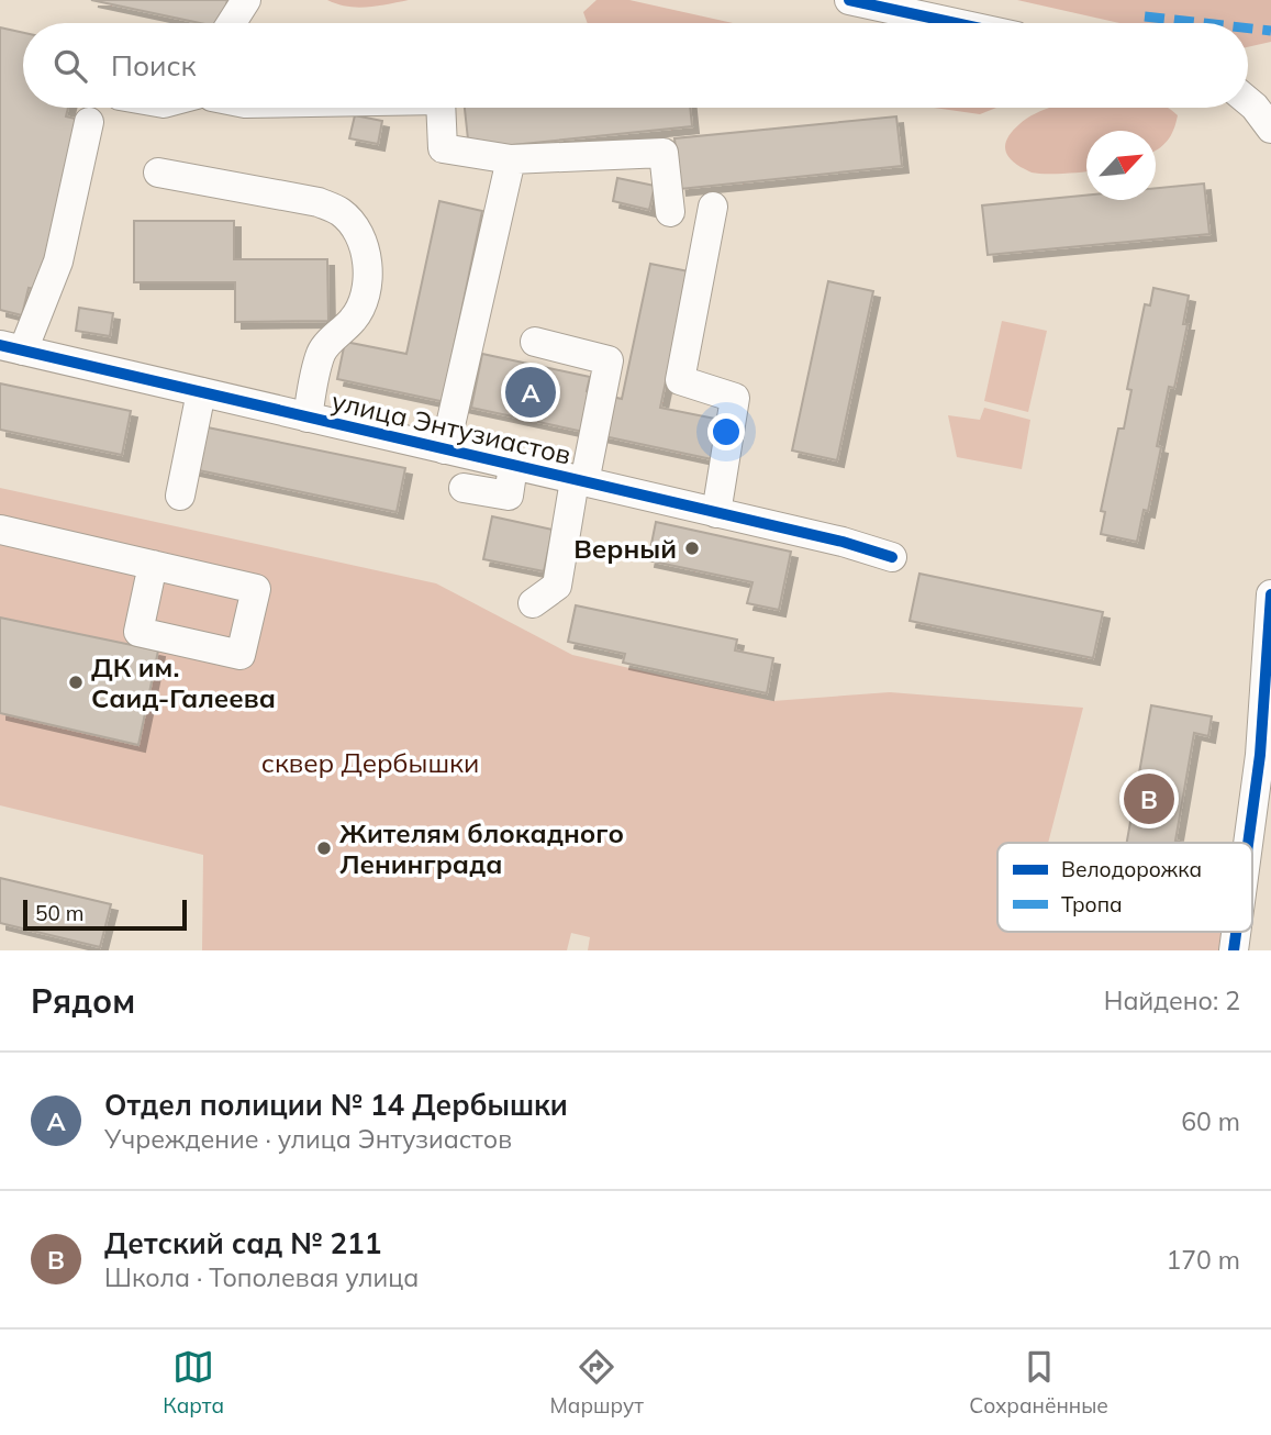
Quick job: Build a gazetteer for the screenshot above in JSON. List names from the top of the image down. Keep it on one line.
{"streets":{"street":["улица Энтузиастов"]},"parks":["сквер Дербышки"],"places":["Верный","ДК им. Саид-Галеева","Жителям блокадного Ленинграда"],"legend":["Велодорожка","Тропа"],"scale_bar":"50 m","north":"top right","page":{"search":"Поиск","pins":["A","B"],"scale":"50 m","heading":["Рядом","Найдено: 2"],"list":[{"mark":"A","name":"Отдел полиции № 14 Дербышки","note":"Учреждение · улица Энтузиастов","value":"60 m"},{"mark":"B","name":"Детский сад № 211","note":"Школа · Тополевая улица","value":"170 m"}],"nav":["Карта","Маршрут","Сохранённые"]}}
